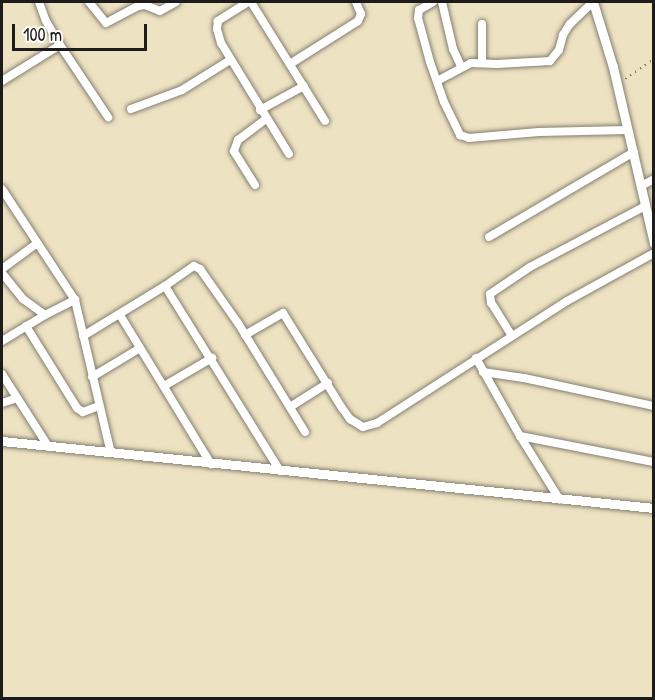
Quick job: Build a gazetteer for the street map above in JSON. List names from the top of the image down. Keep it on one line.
{"scale_bar":"100 m"}
